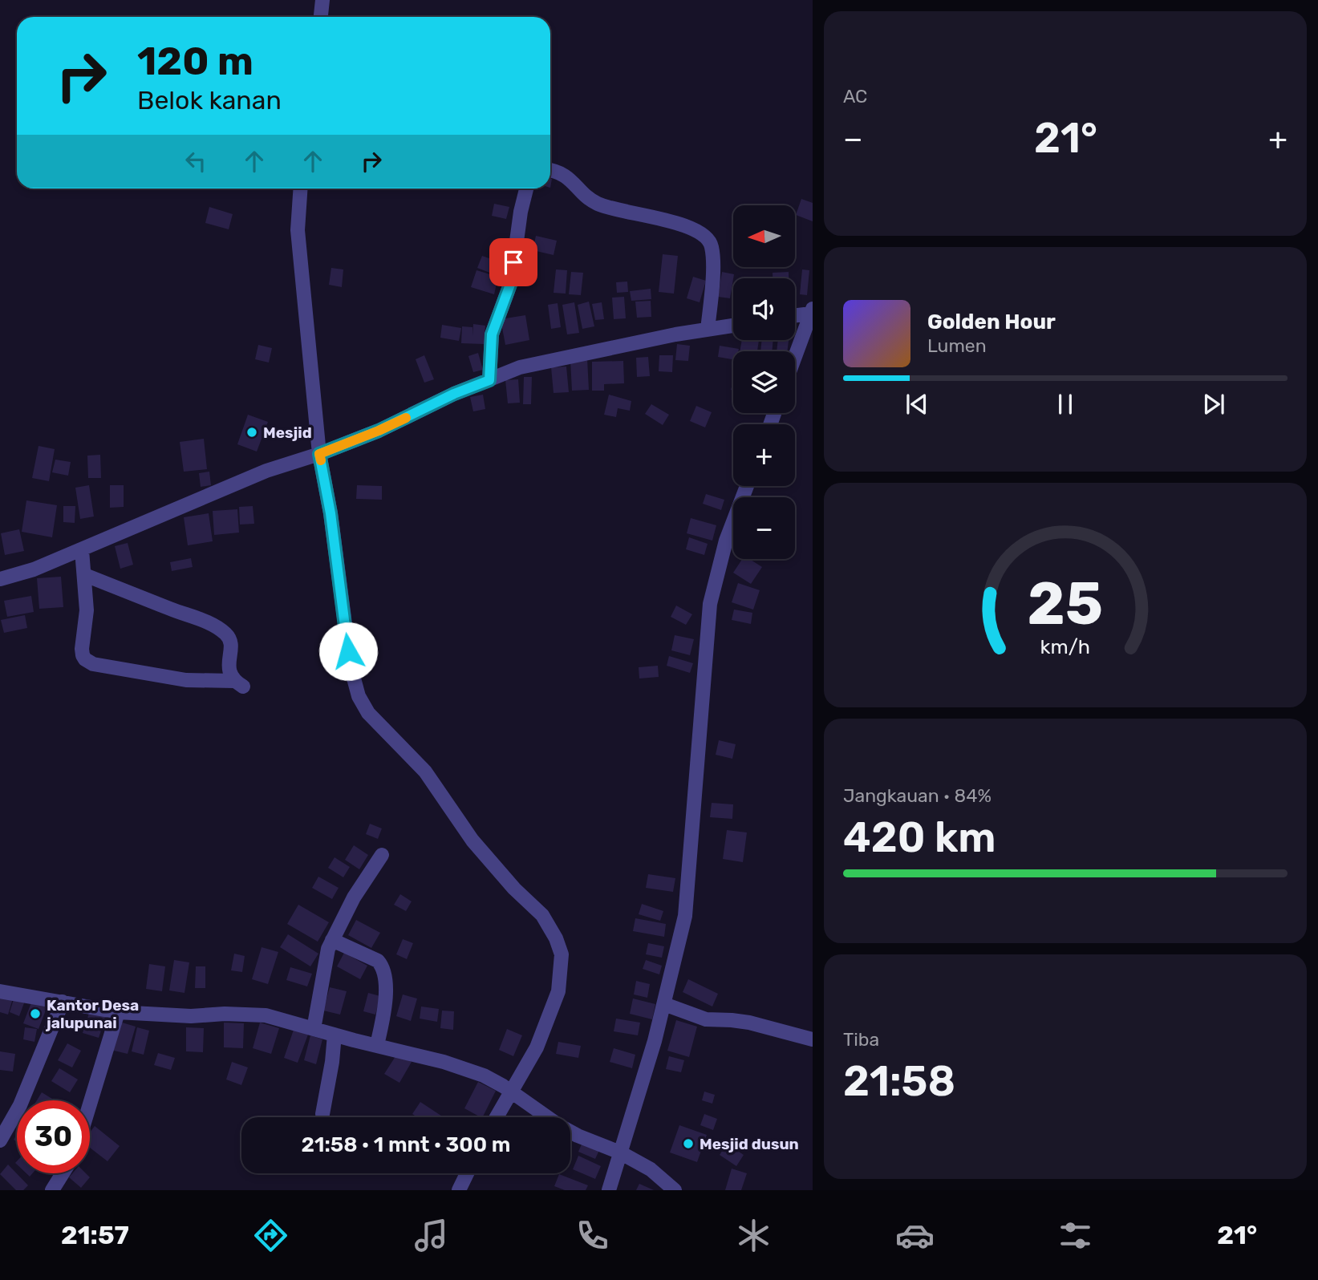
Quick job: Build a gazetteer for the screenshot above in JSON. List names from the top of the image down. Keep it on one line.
{"places":["Mesjid","Kantor Desa jalupunai","Mesjid dusun"],"north":"left","page":{"tile":["AC",["Jangkauan · 84%","420 km"],["Tiba","21:58"]],"turn":["120 m","Belok kanan"],"heat":["−","21°","+"],"map_buttons":["+","−"],"song":["Golden Hour","Lumen"],"limit":"30","trip":"21:58 · 1 mnt · 300 m","tabs":["21:57","21°"],"gauge":["25","km/h"]}}
